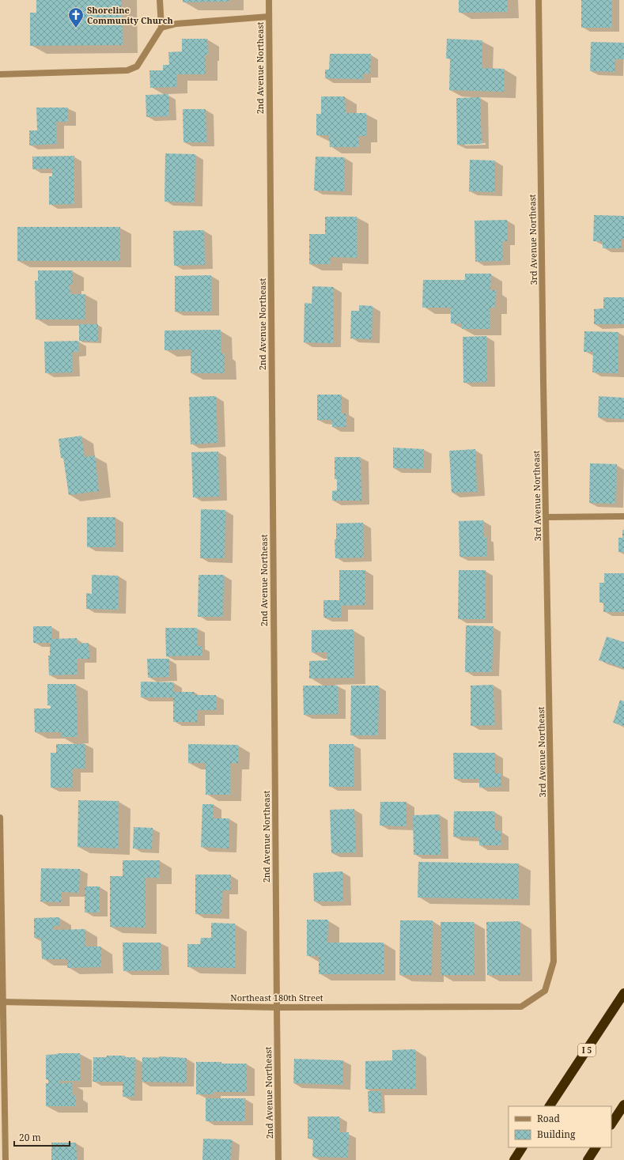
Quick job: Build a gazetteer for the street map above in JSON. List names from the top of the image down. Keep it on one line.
{"streets":{"highway":["I 5"],"street":["2nd Avenue Northeast","3rd Avenue Northeast","Northeast 180th Street"]},"crossings":[["2nd Avenue Northeast","Northeast 180th Street"],["3rd Avenue Northeast","Northeast 180th Street"]],"places":{"church":["Shoreline Community Church"]},"legend":["Road","Building"],"scale_bar":"20 m"}
